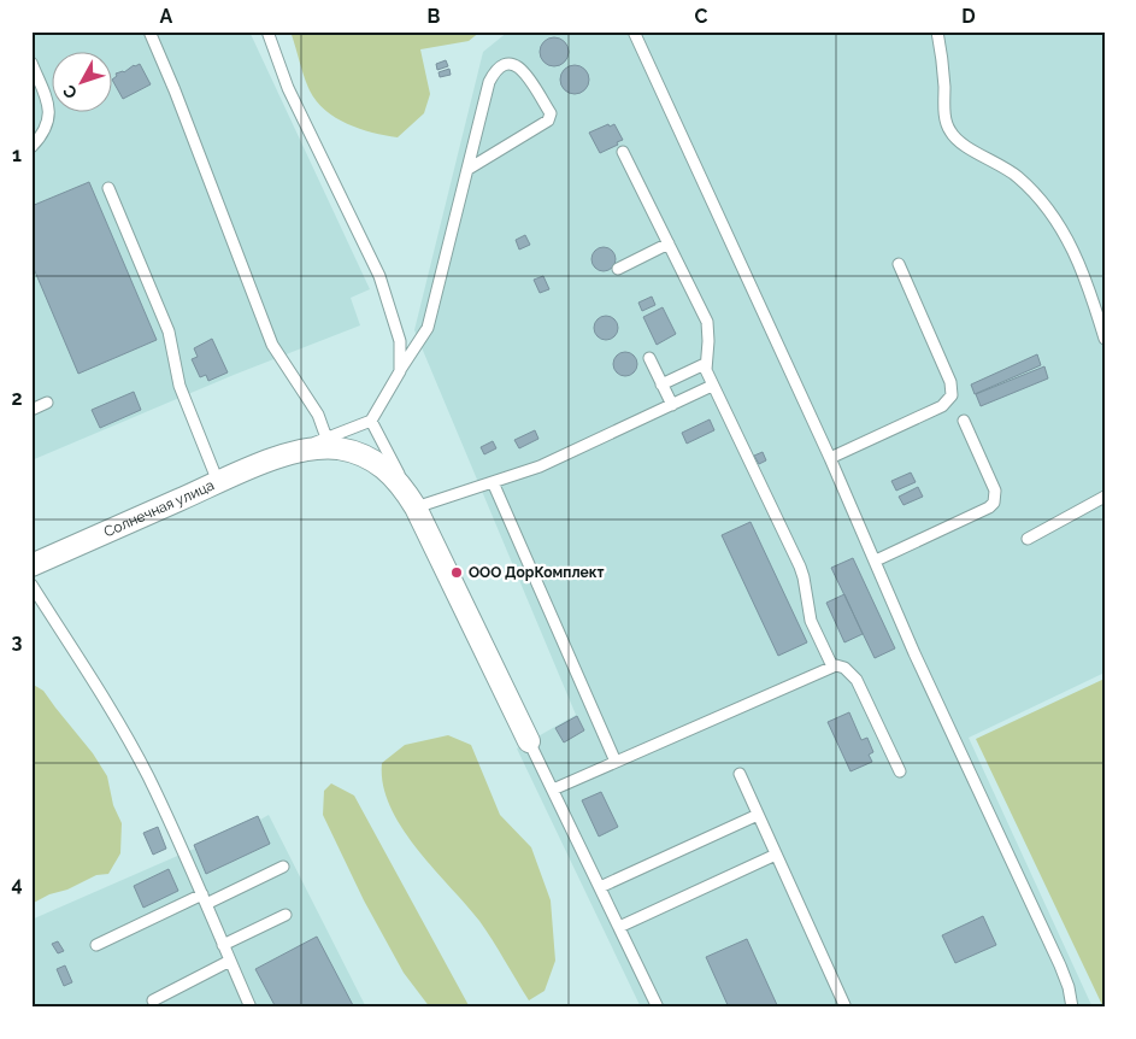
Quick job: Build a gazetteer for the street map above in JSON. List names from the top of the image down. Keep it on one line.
{"streets":{"street":["Солнечная улица"]},"places":["ООО ДорКомплект"],"north":"bottom left","grid":{"columns":["A","B","C","D"],"rows":["1","2","3","4"]}}
